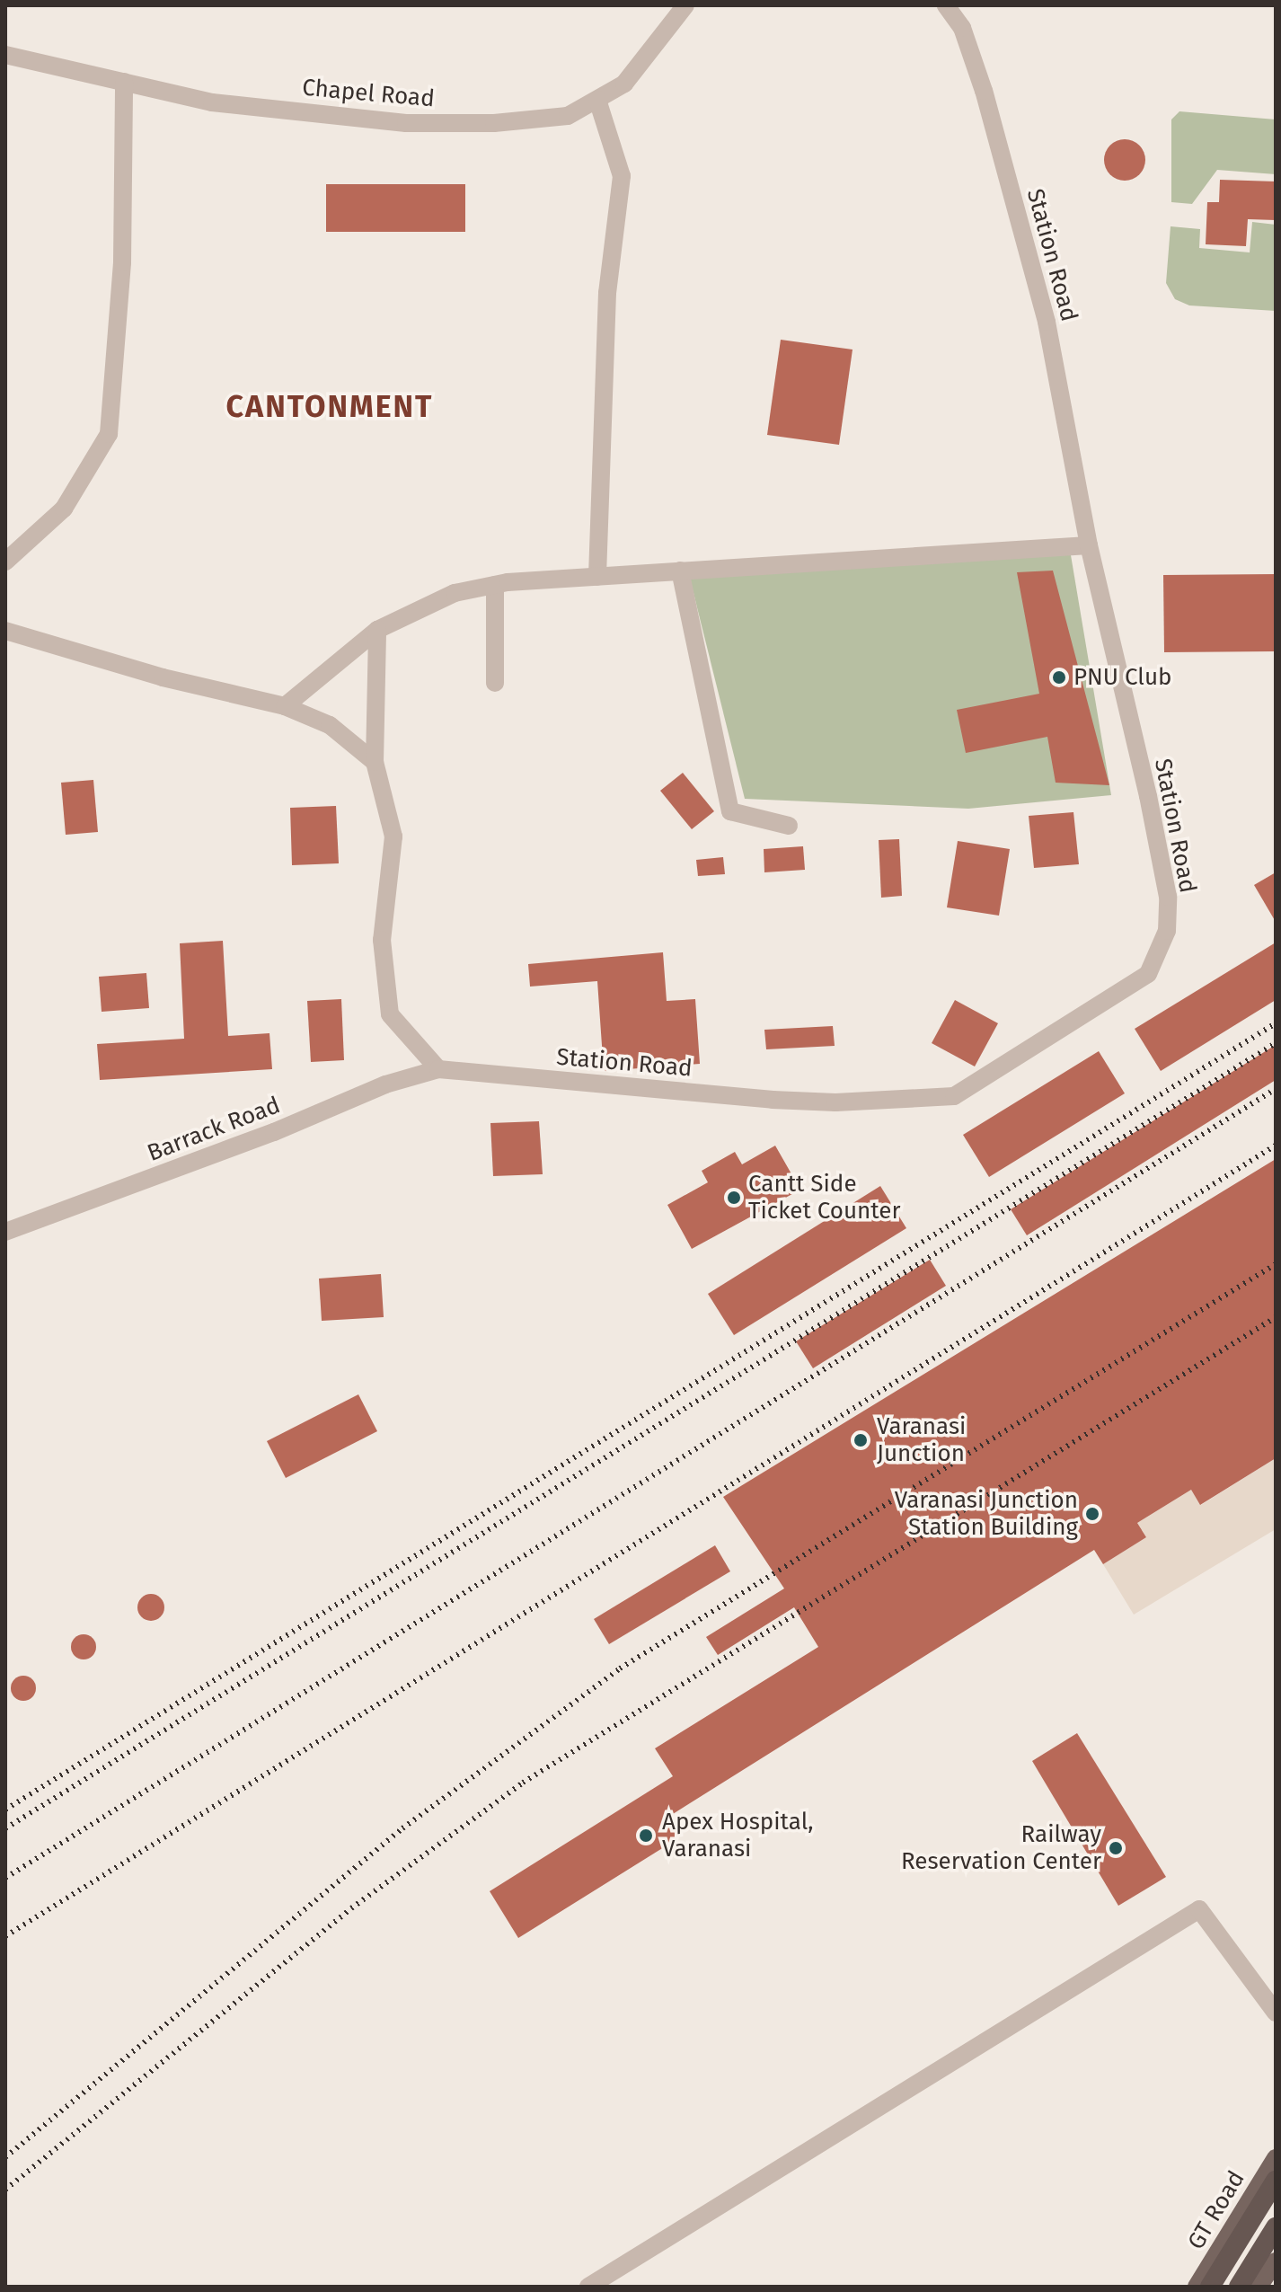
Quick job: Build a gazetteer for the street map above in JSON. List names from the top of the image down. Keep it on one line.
{"streets":{"main road":["GT Road"],"street":["Chapel Road","Station Road","Barrack Road"]},"crossings":[["Station Road","Barrack Road"]],"districts":["CANTONMENT"],"places":["PNU Club","Cantt Side Ticket Counter","Varanasi Junction","Varanasi Junction Station Building","Apex Hospital, Varanasi","Railway Reservation Center"]}
